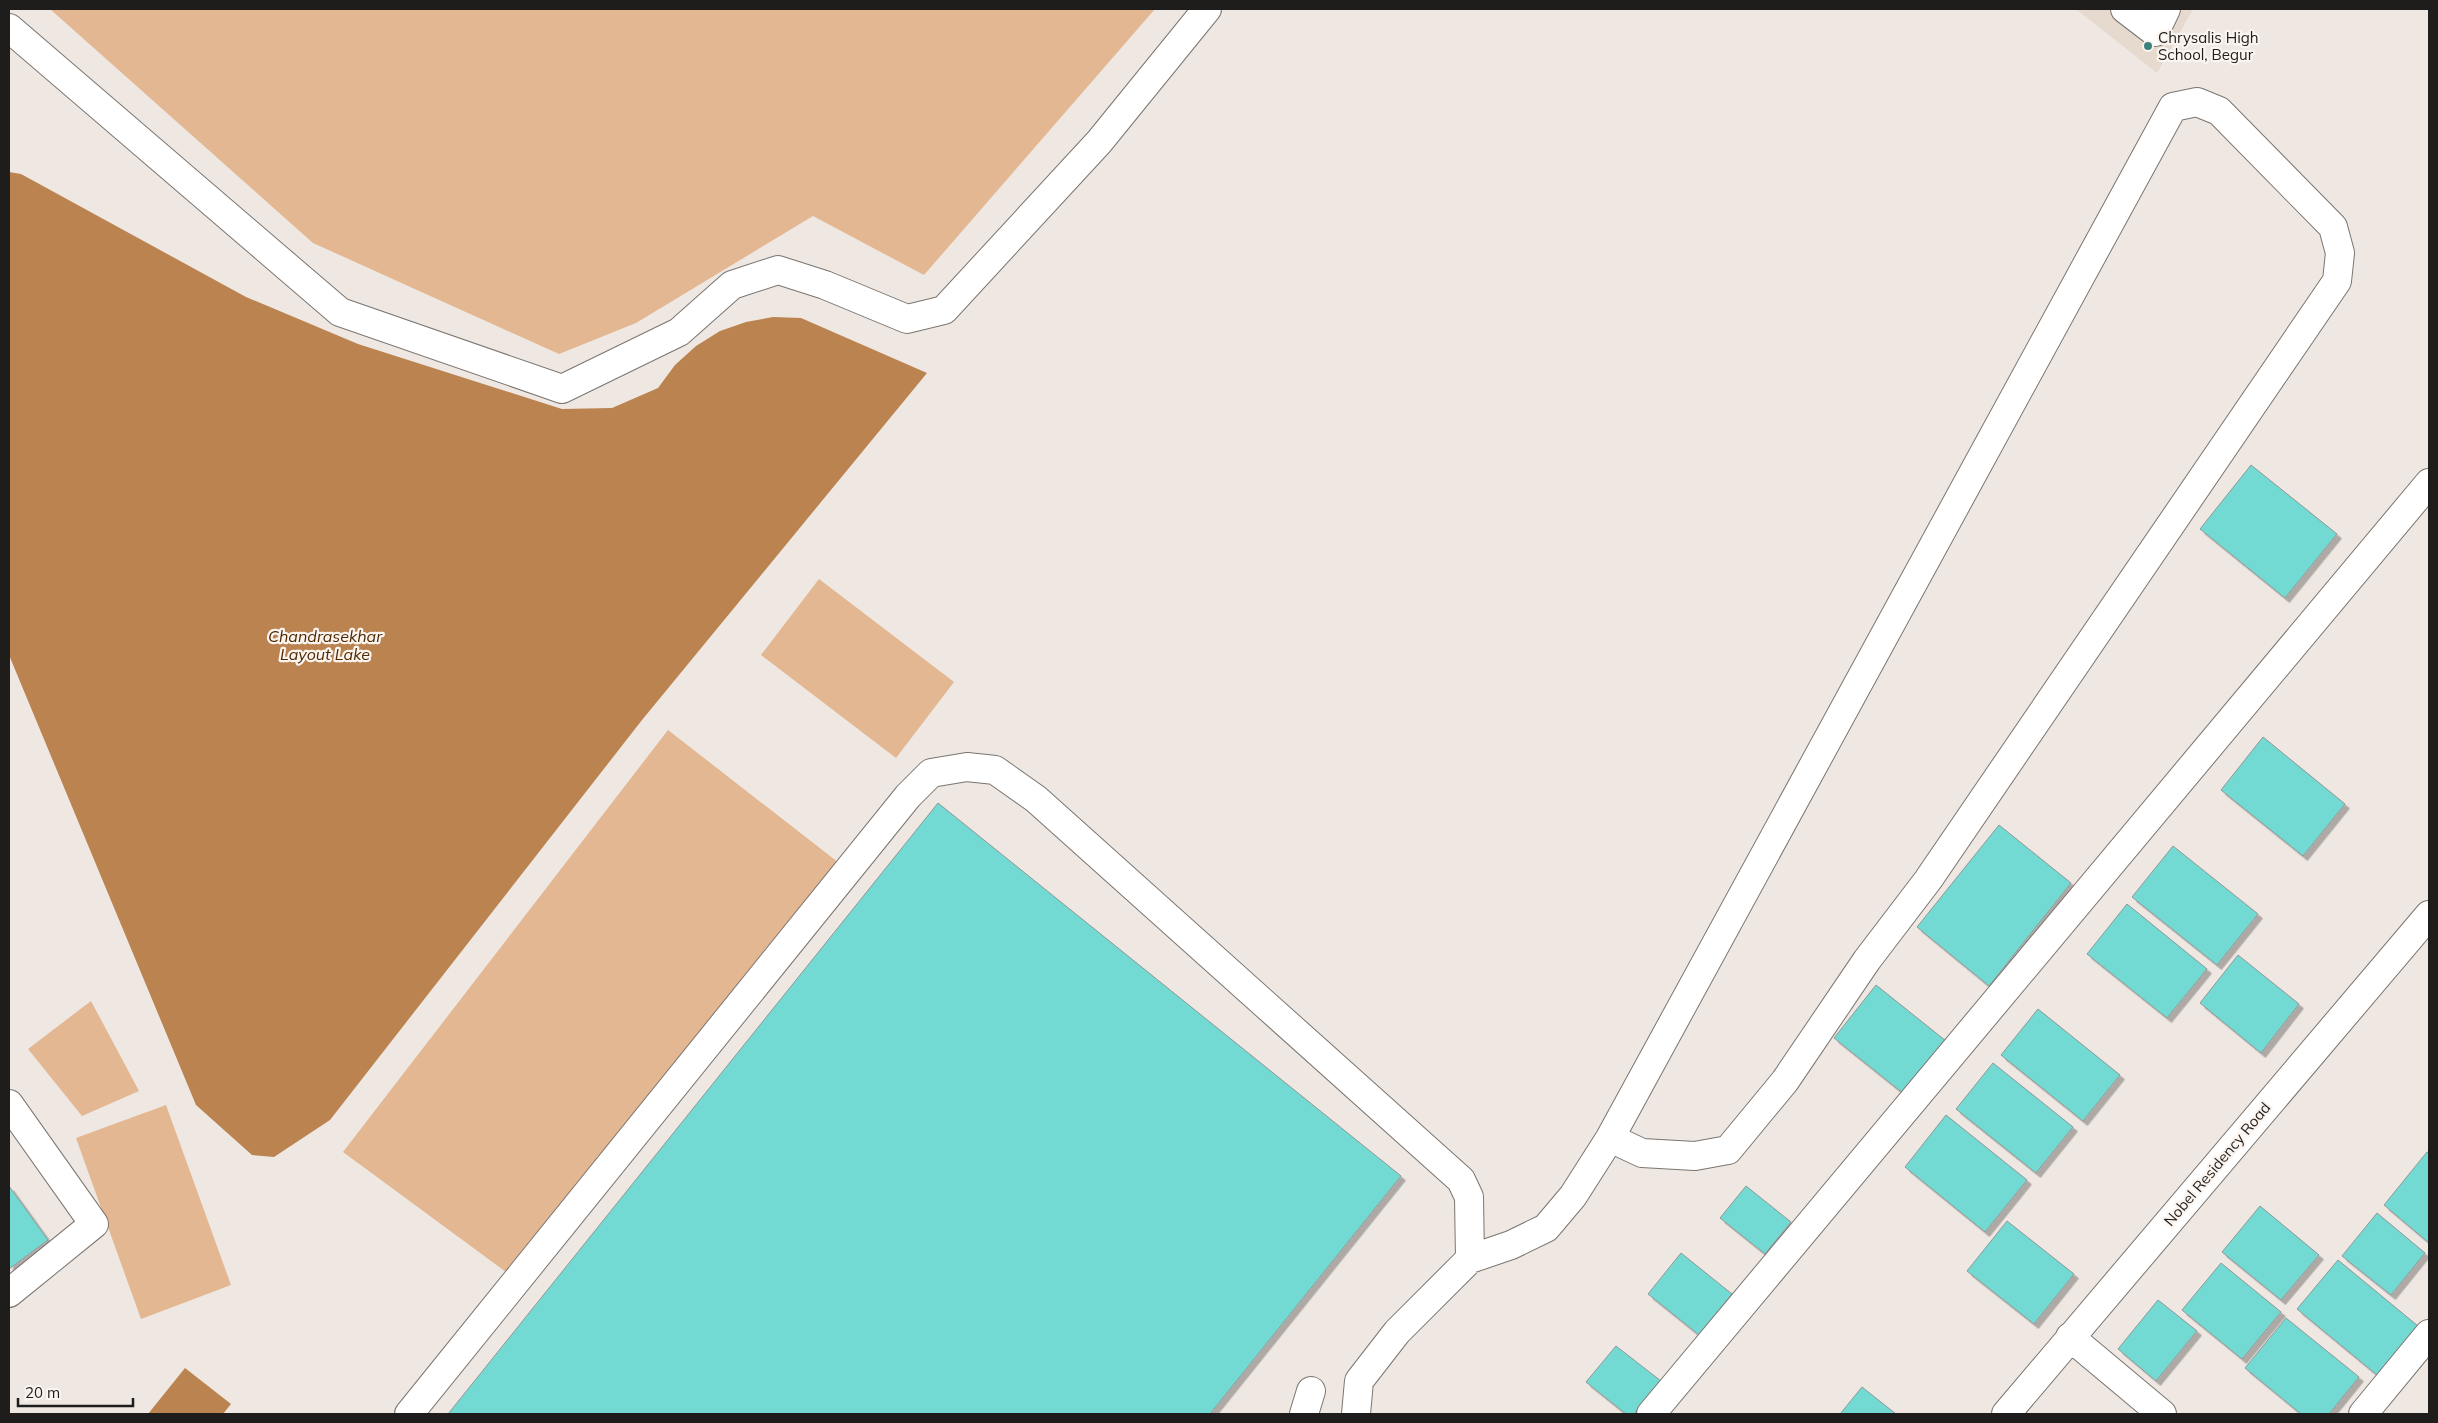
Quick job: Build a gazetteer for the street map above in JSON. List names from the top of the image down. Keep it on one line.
{"streets":{"street":["Nobel Residency Road"]},"water":["Chandrasekhar Layout Lake"],"places":["Chrysalis High School, Begur"],"scale_bar":"20 m"}
